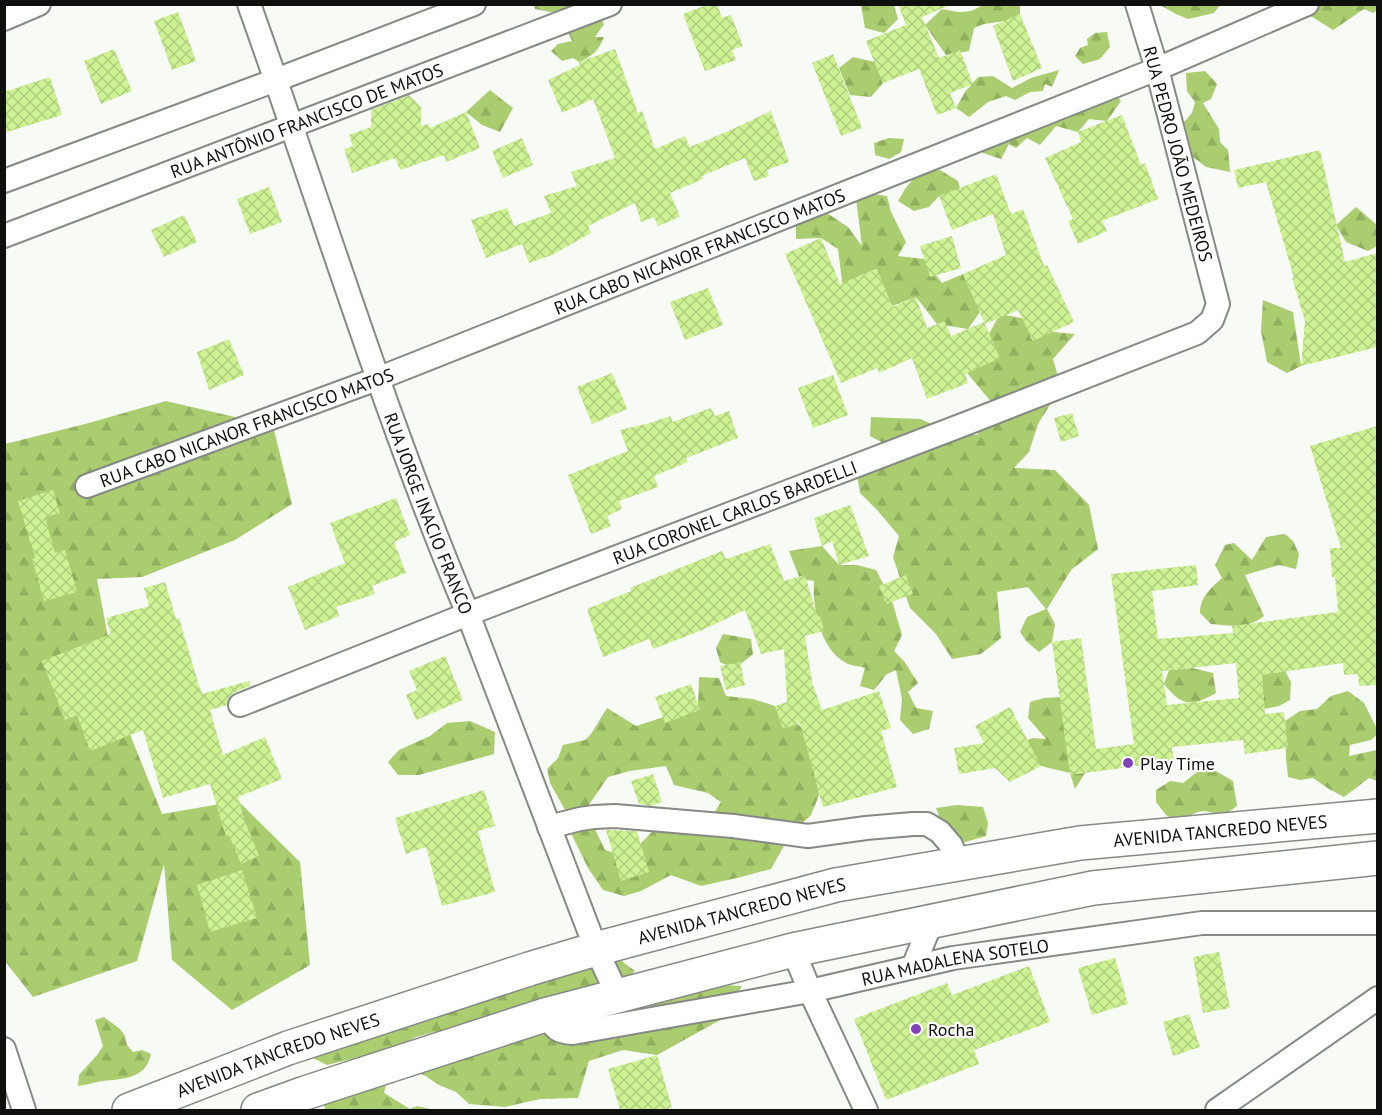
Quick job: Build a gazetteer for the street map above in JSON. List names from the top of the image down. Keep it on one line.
{"streets":{"main road":["AVENIDA TANCREDO NEVES"],"street":["RUA ANTÔNIO FRANCISCO DE MATOS","RUA PEDRO JOÃO MEDEIROS","RUA CABO NICANOR FRANCISCO MATOS","RUA CORONEL CARLOS BARDELLI","RUA JORGE INACIO FRANCO","RUA MADALENA SOTELO"]},"crossings":[["RUA ANTÔNIO FRANCISCO DE MATOS","RUA JORGE INACIO FRANCO"],["RUA PEDRO JOÃO MEDEIROS","RUA CABO NICANOR FRANCISCO MATOS"],["RUA PEDRO JOÃO MEDEIROS","RUA CORONEL CARLOS BARDELLI"],["RUA CABO NICANOR FRANCISCO MATOS","RUA JORGE INACIO FRANCO"],["RUA CORONEL CARLOS BARDELLI","RUA JORGE INACIO FRANCO"],["RUA JORGE INACIO FRANCO","AVENIDA TANCREDO NEVES"]],"places":["Play Time","Rocha"]}
